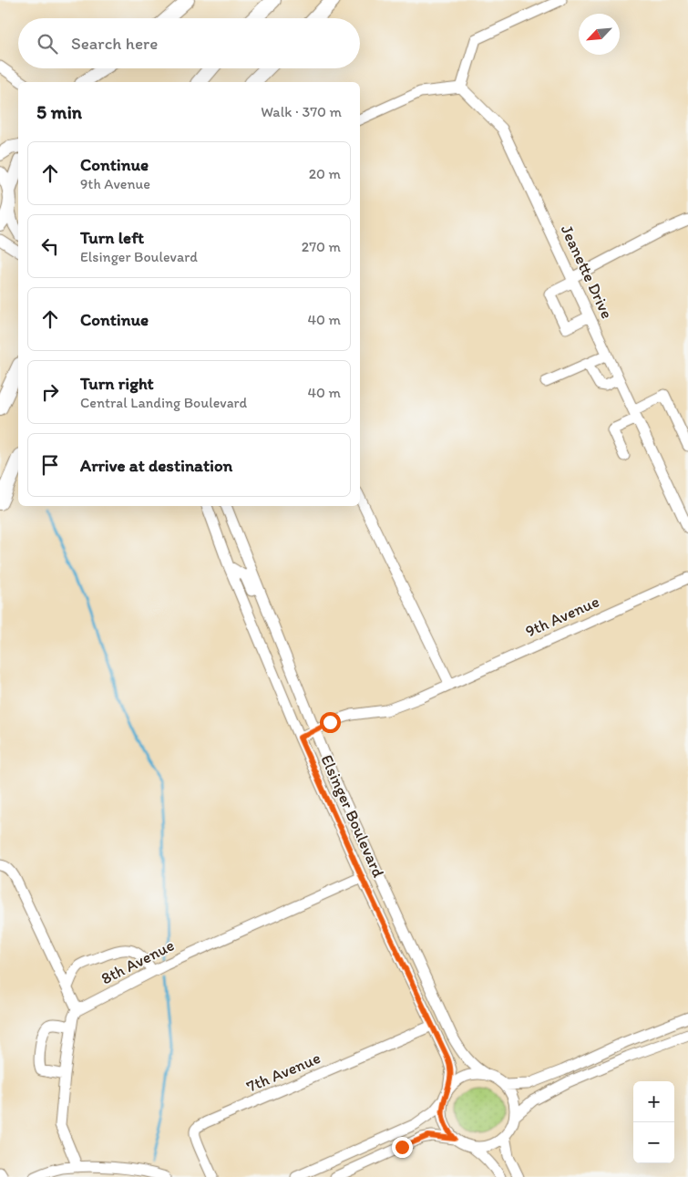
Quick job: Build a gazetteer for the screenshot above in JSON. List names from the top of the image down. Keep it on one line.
{"streets":{"street":["Jeanette Drive","9th Avenue","Elsinger Boulevard","8th Avenue","7th Avenue"]},"crossings":[["9th Avenue","Elsinger Boulevard"],["Elsinger Boulevard","8th Avenue"],["Elsinger Boulevard","7th Avenue"]],"north":"bottom left","page":{"search":"Search here","heading":["5 min","Walk · 370 m"],"list":[["Continue","9th Avenue","20 m"],["Turn left","Elsinger Boulevard","270 m"],["Continue","40 m"],["Turn right","Central Landing Boulevard","40 m"],"Arrive at destination"],"map_buttons":["+","−"]}}
